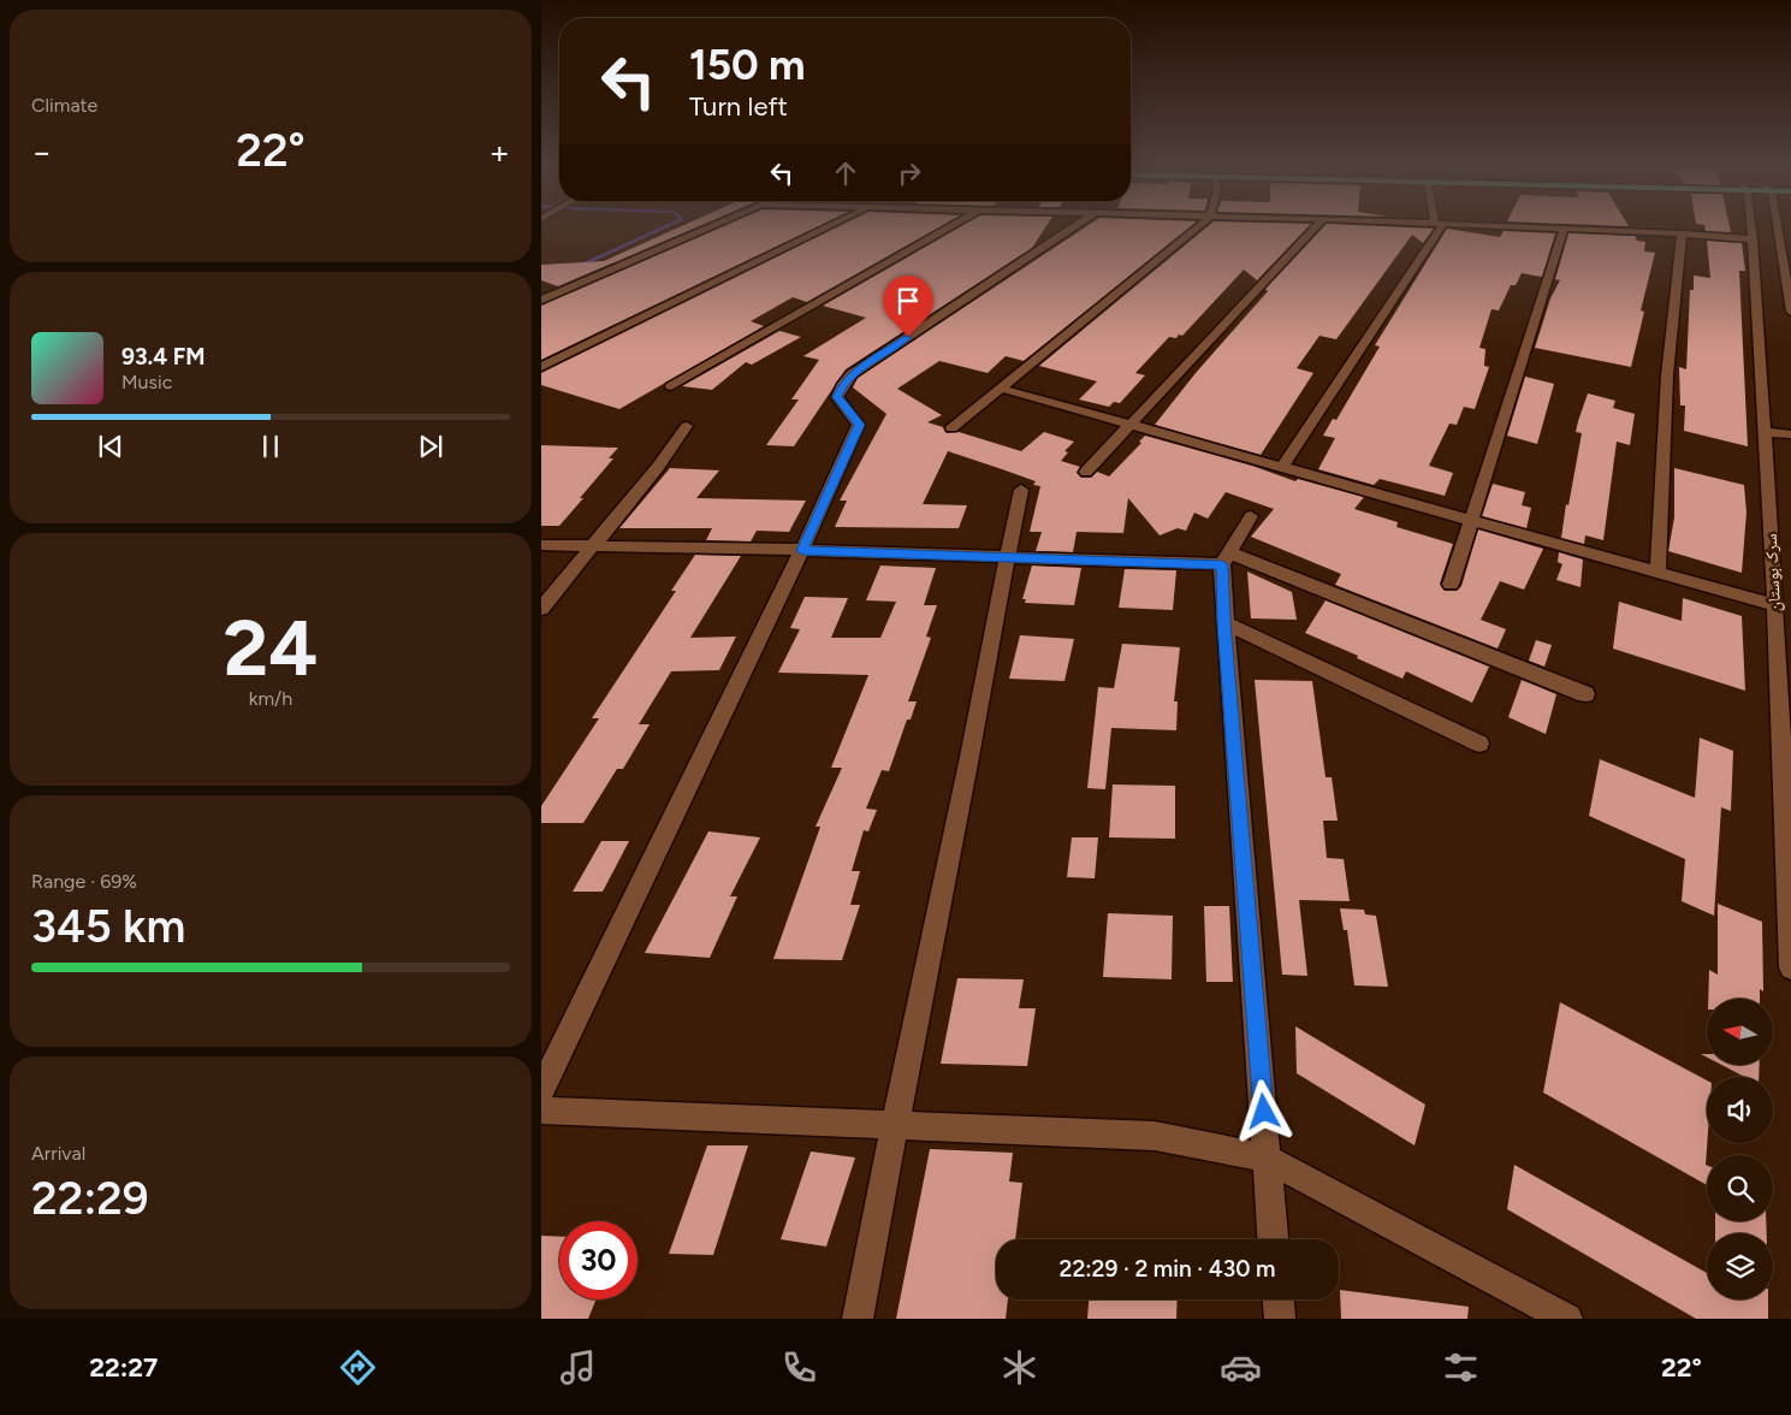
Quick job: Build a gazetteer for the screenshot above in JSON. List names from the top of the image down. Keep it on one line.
{"streets":{"street":["سرک بوستان"]},"north":"left","page":{"tile":["Climate",["24","km/h"],["Range · 69%","345 km"],["Arrival","22:29"]],"turn":["150 m","Turn left"],"heat":["−","22°","+"],"song":["93.4 FM","Music"],"limit":"30","trip":"22:29 · 2 min · 430 m","tabs":["22:27","22°"]}}
